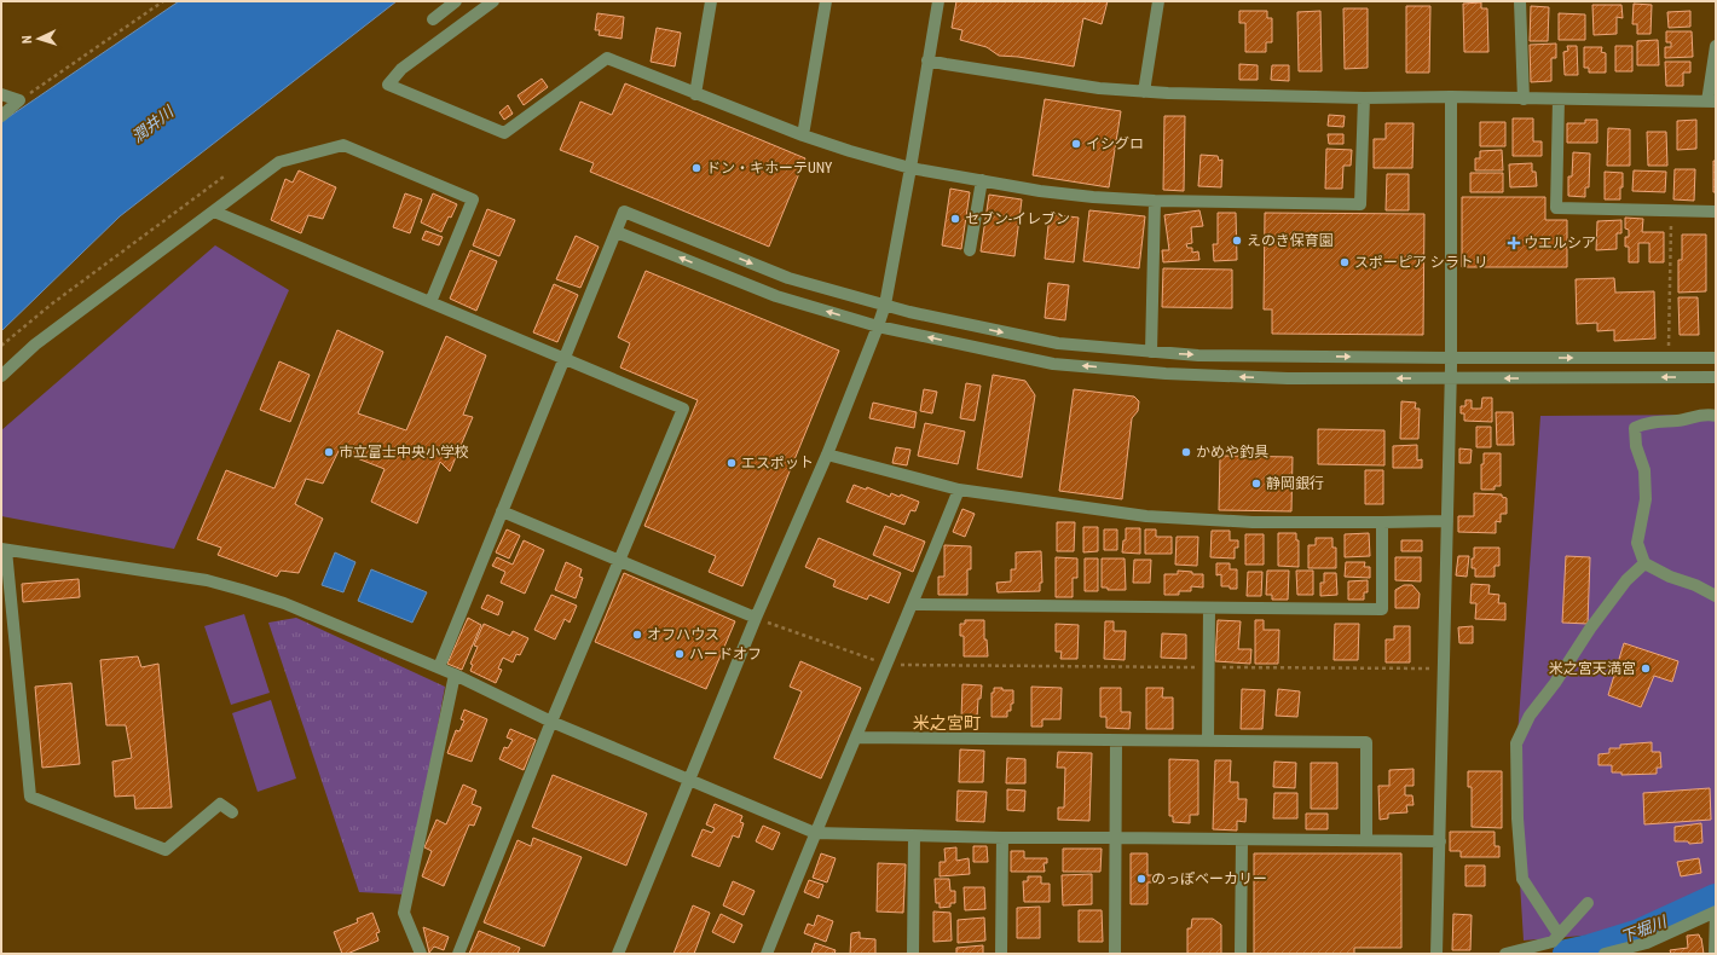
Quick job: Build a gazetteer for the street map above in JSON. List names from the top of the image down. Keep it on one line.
{"districts":["米之宮町"],"water":["潤井川","下堀川"],"places":{"other":["イシグロ","ドン・キホーテUNY","セブン-イレブン","えのき保育園","スポーピア シラトリ","市立富士中央小学校","かめや釣具","エスポット","静岡銀行","オフハウス","ハードオフ","米之宮天満宮","のっぽベーカリー"],"health":["ウエルシア"]},"north":"left"}
